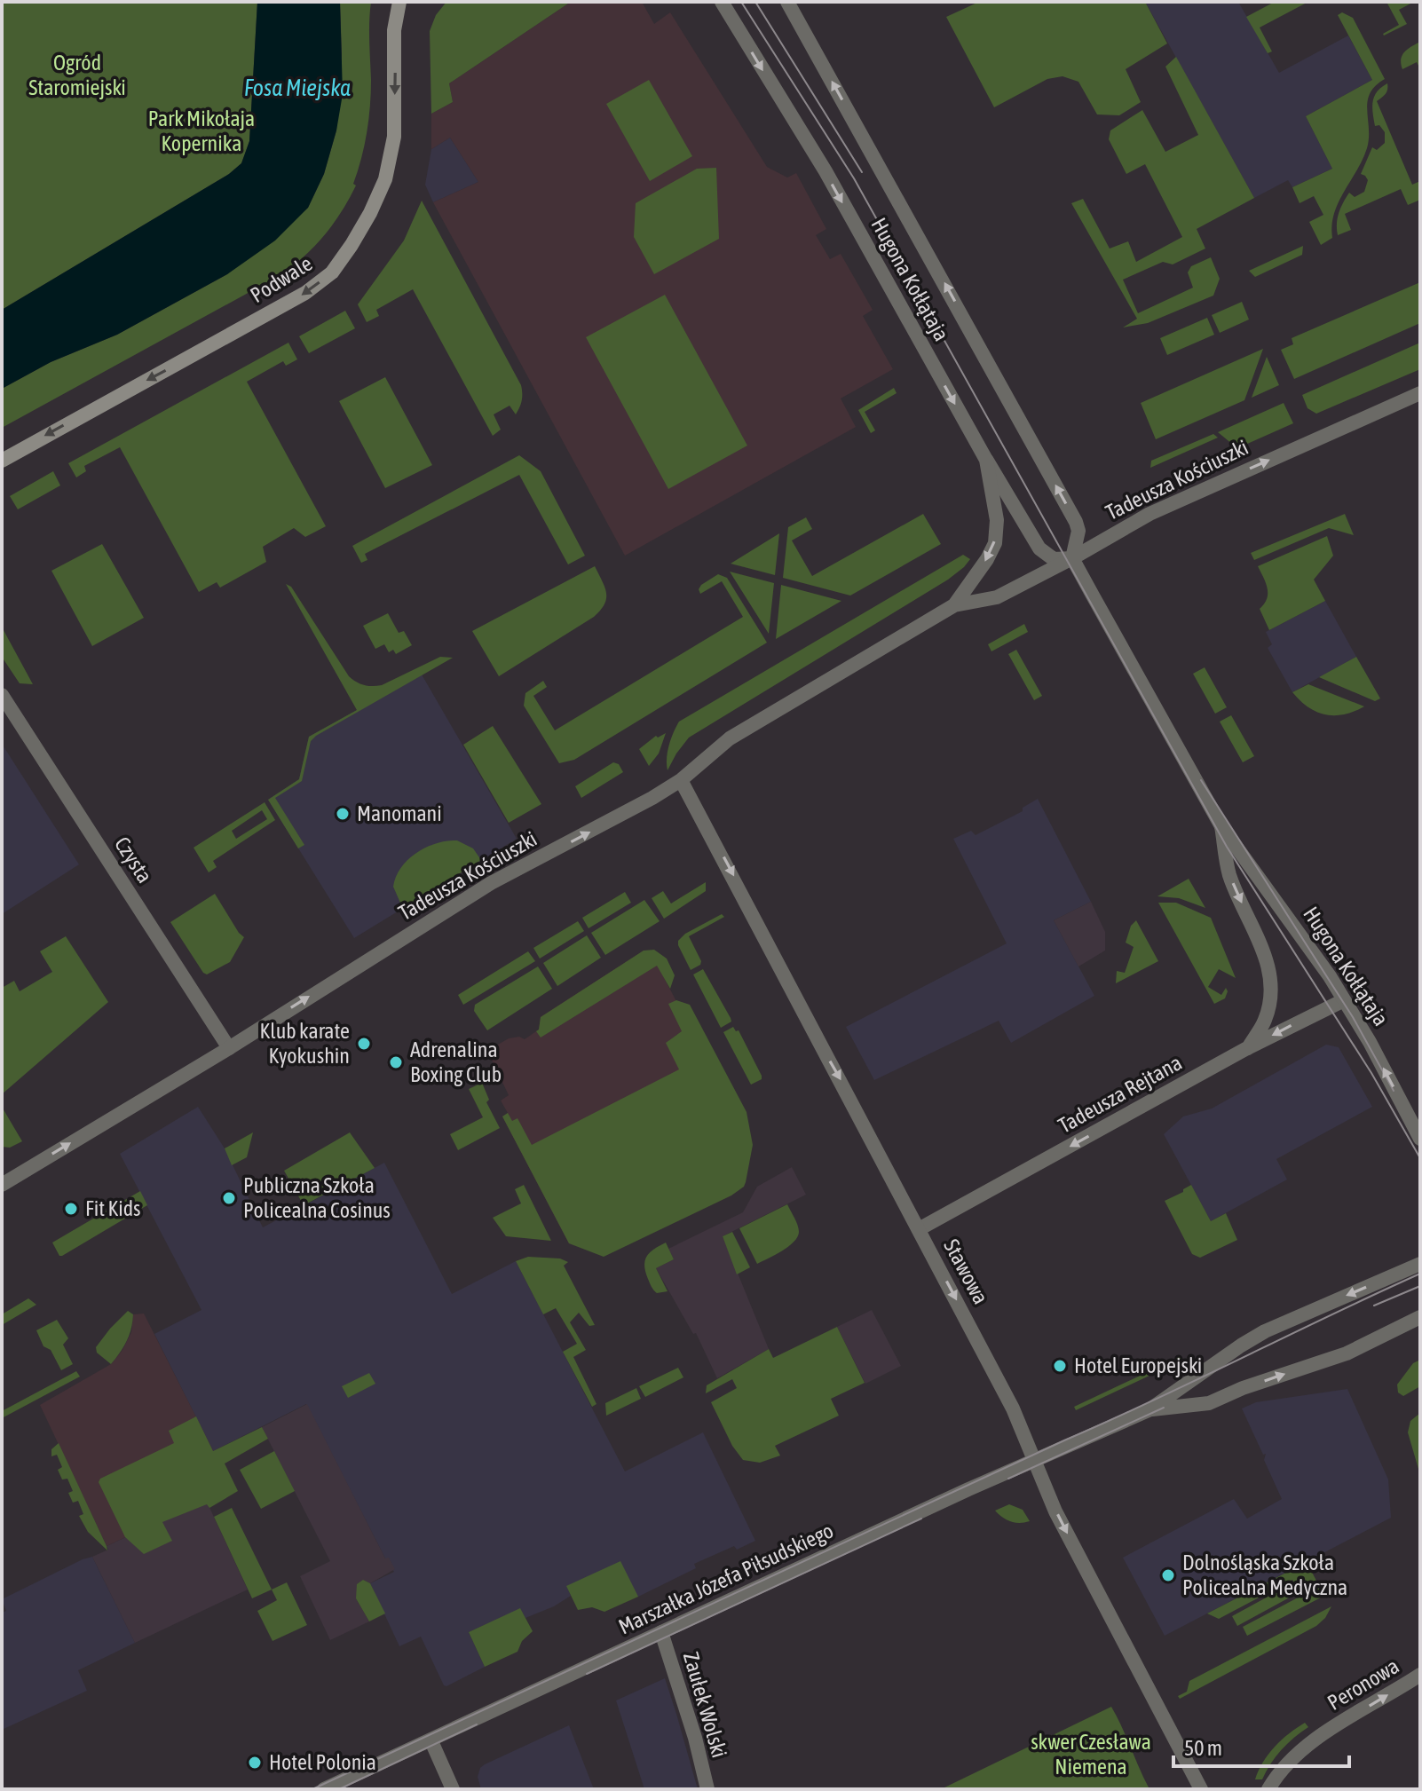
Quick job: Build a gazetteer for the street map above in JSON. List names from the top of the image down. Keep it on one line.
{"streets":{"main road":["Podwale"],"street":["Hugona Kołłątaja","Tadeusza Kościuszki","Czysta","Tadeusza Rejtana","Stawowa","Marszałka Józefa Piłsudskiego","Peronowa","Zaułek Wolski"]},"crossings":[["Hugona Kołłątaja","Tadeusza Kościuszki"],["Hugona Kołłątaja","Tadeusza Rejtana"],["Tadeusza Kościuszki","Czysta"],["Tadeusza Kościuszki","Stawowa"],["Tadeusza Rejtana","Stawowa"],["Stawowa","Marszałka Józefa Piłsudskiego"],["Marszałka Józefa Piłsudskiego","Zaułek Wolski"]],"one_way":["Podwale","Tadeusza Kościuszki","Tadeusza Rejtana","Stawowa","Peronowa"],"water":["Fosa Miejska"],"parks":["Ogród Staromiejski","Park Mikołaja Kopernika","skwer Czesława Niemena"],"places":["Manomani","Klub karate Kyokushin","Adrenalina Boxing Club","Publiczna Szkoła Policealna Cosinus","Fit Kids","Hotel Europejski","Dolnośląska Szkoła Policealna Medyczna","Hotel Polonia"],"scale_bar":"50 m"}
